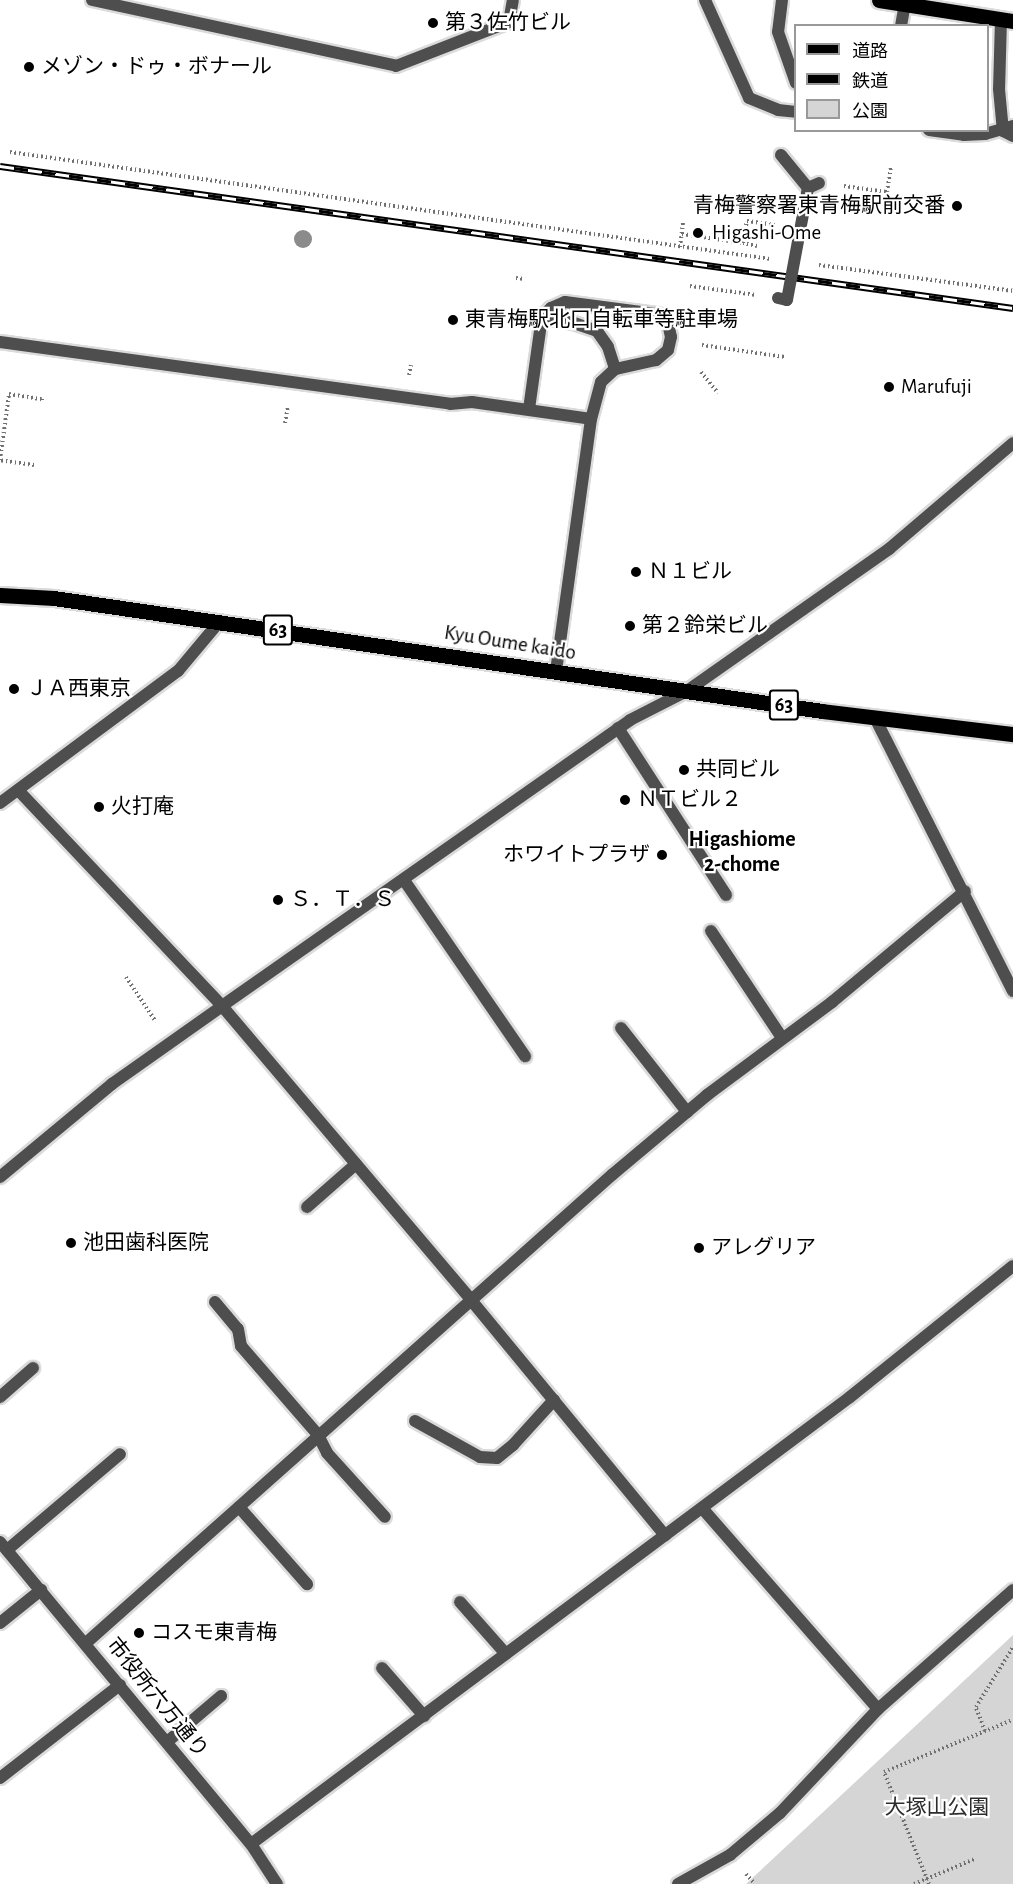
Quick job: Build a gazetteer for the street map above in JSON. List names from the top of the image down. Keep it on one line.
{"streets":{"main road":["63","Kyu Oume kaido"],"street":["市役所六万通り"]},"districts":["Higashiome 2-chome"],"parks":["大塚山公園"],"places":["第３佐竹ビル","メゾン・ドゥ・ボナール","青梅警察署東青梅駅前交番","Higashi-Ome","東青梅駅北口自転車等駐車場","Marufuji","Ｎ１ビル","第２鈴栄ビル","ＪＡ西東京","共同ビル","ＮＴビル２","火打庵","ホワイトプラザ","Ｓ．Ｔ．Ｓ","池田歯科医院","アレグリア","コスモ東青梅"],"legend":["道路","鉄道","公園"]}
